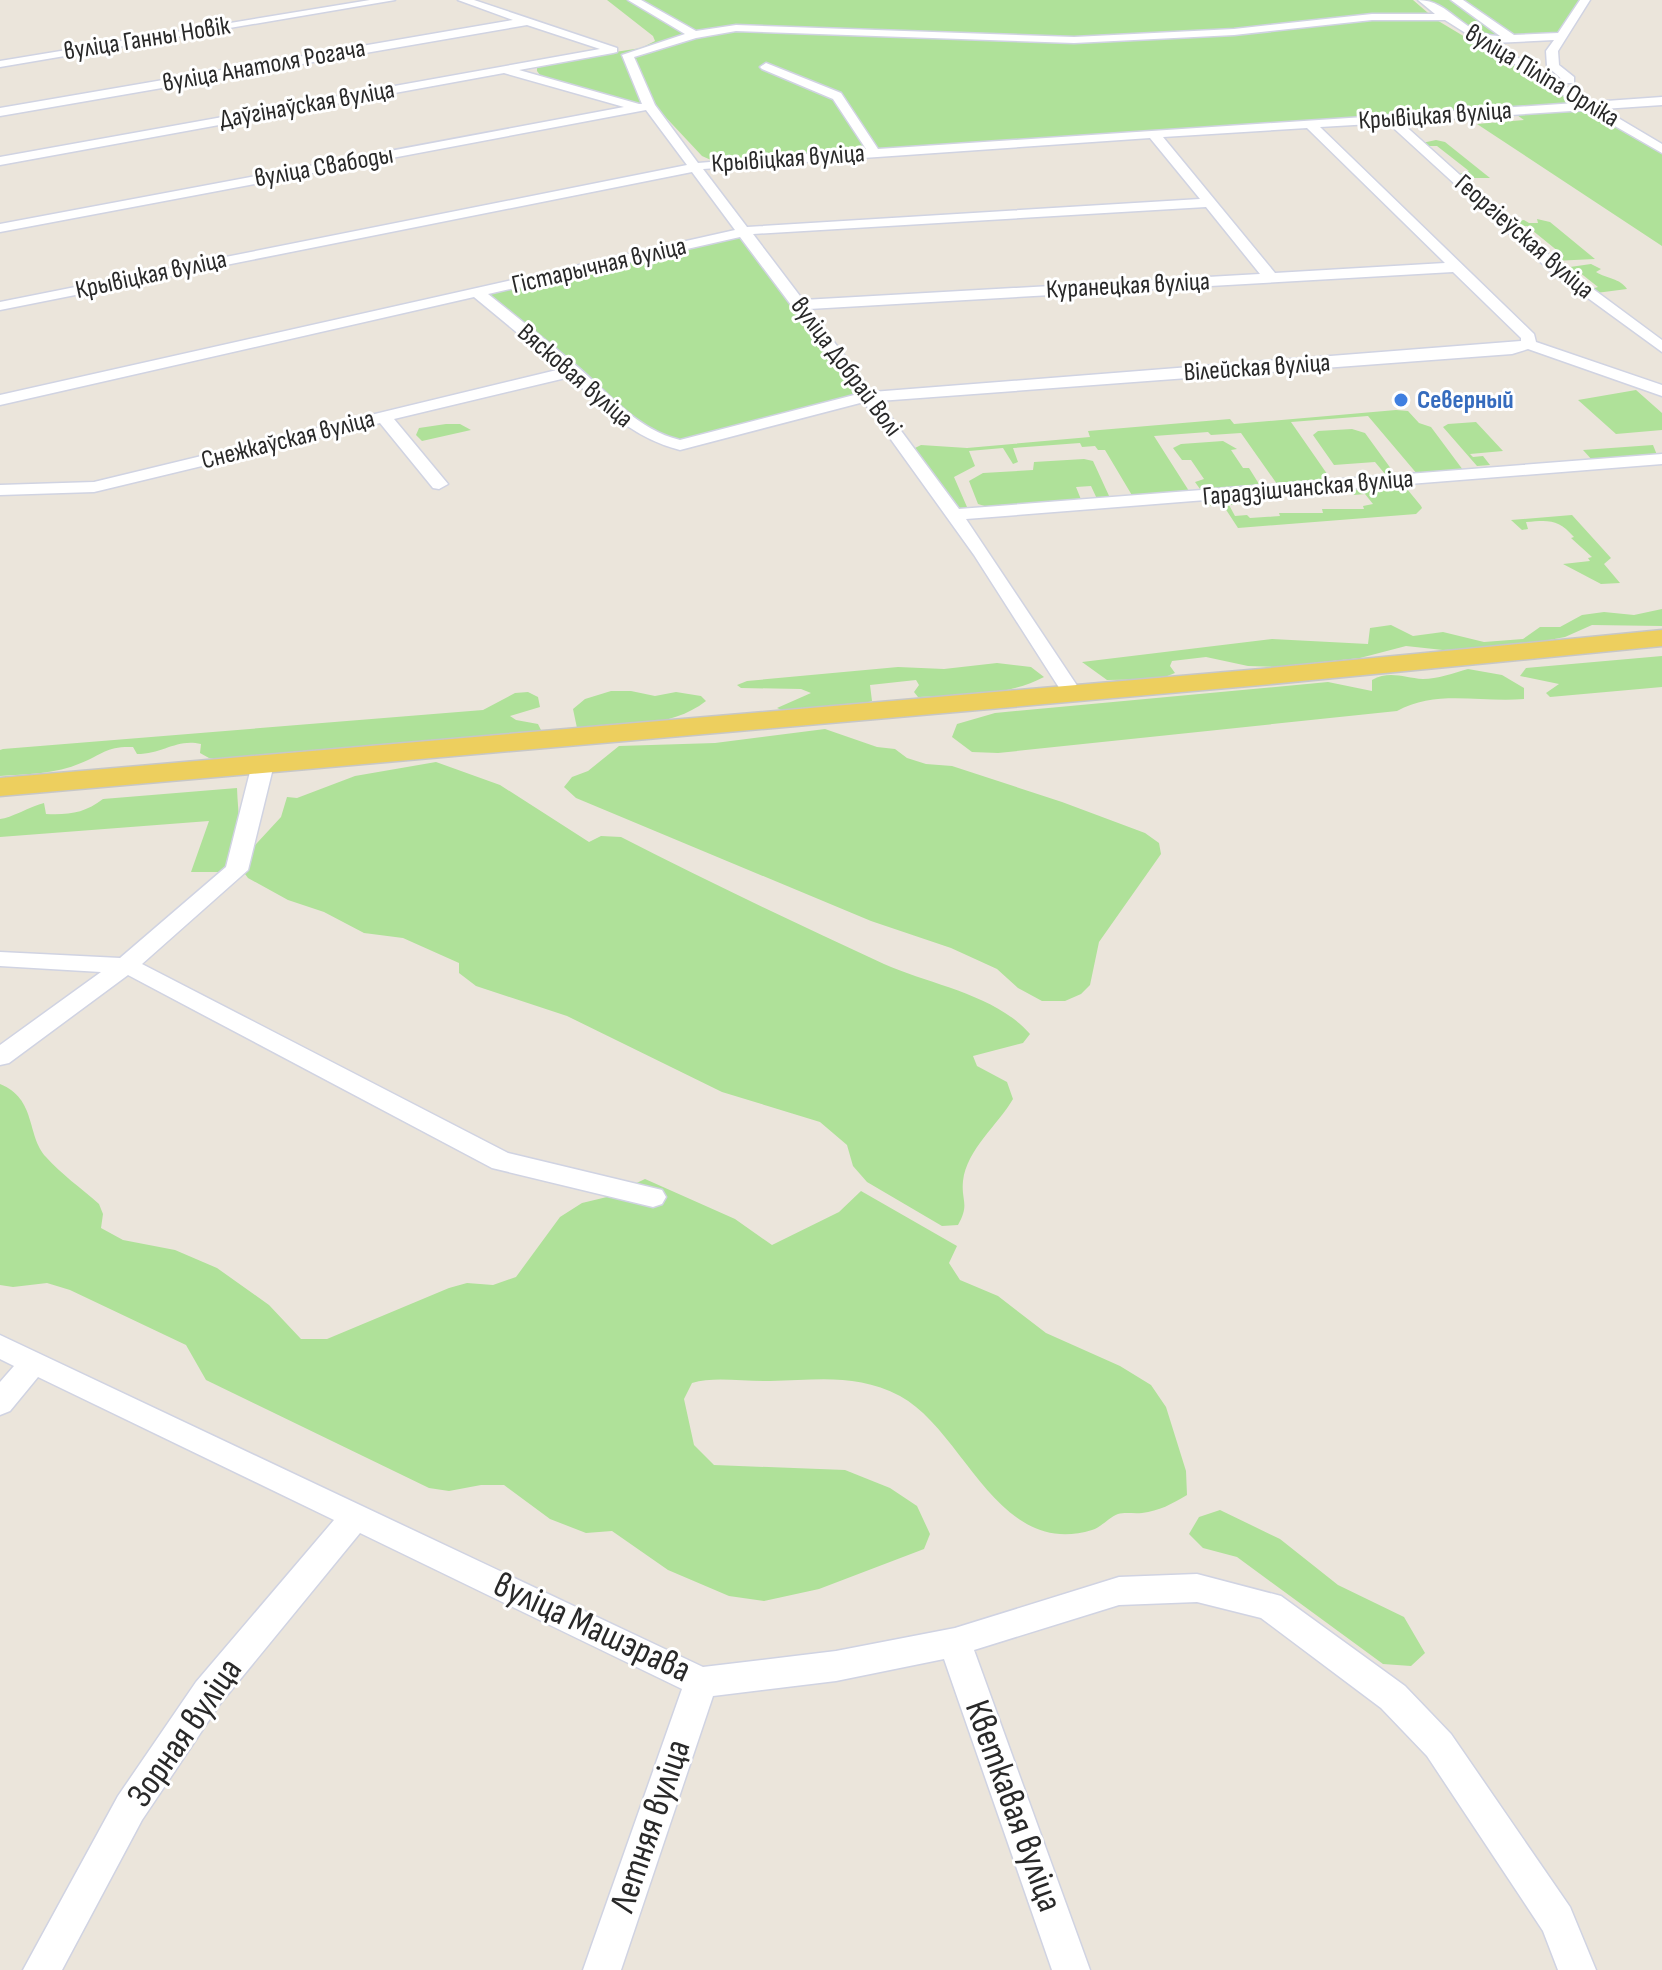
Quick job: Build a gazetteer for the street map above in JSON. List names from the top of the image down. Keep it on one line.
{"streets":{"street":["вуліца Ганны Новік","вуліца Анатоля Рогача","вуліца Піліпа Орліка","Даўгінаўская вуліца","Крывіцкая вуліца","вуліца Свабоды","Георгіеўская вуліца","Гістарычная вуліца","Куранецкая вуліца","вуліца Добрай Волі","Вілейская вуліца","Вясковая вуліца","Снежкаўская вуліца","Гарадзішчанская вуліца","вуліца Машэрава","Зорная вуліца","Кветкавая вуліца","Летняя вуліца"]},"crossings":[["вуліца Піліпа Орліка","Крывіцкая вуліца"],["Крывіцкая вуліца","Георгіеўская вуліца"],["Крывіцкая вуліца","вуліца Добрай Волі"],["вуліца Свабоды","вуліца Добрай Волі"],["Гістарычная вуліца","вуліца Добрай Волі"],["Гістарычная вуліца","Вясковая вуліца"],["Куранецкая вуліца","вуліца Добрай Волі"],["вуліца Добрай Волі","Вілейская вуліца"],["вуліца Добрай Волі","Гарадзішчанская вуліца"],["Вілейская вуліца","Вясковая вуліца"],["Вясковая вуліца","Снежкаўская вуліца"],["вуліца Машэрава","Зорная вуліца"],["вуліца Машэрава","Кветкавая вуліца"],["вуліца Машэрава","Летняя вуліца"]],"places":["Северный"]}
